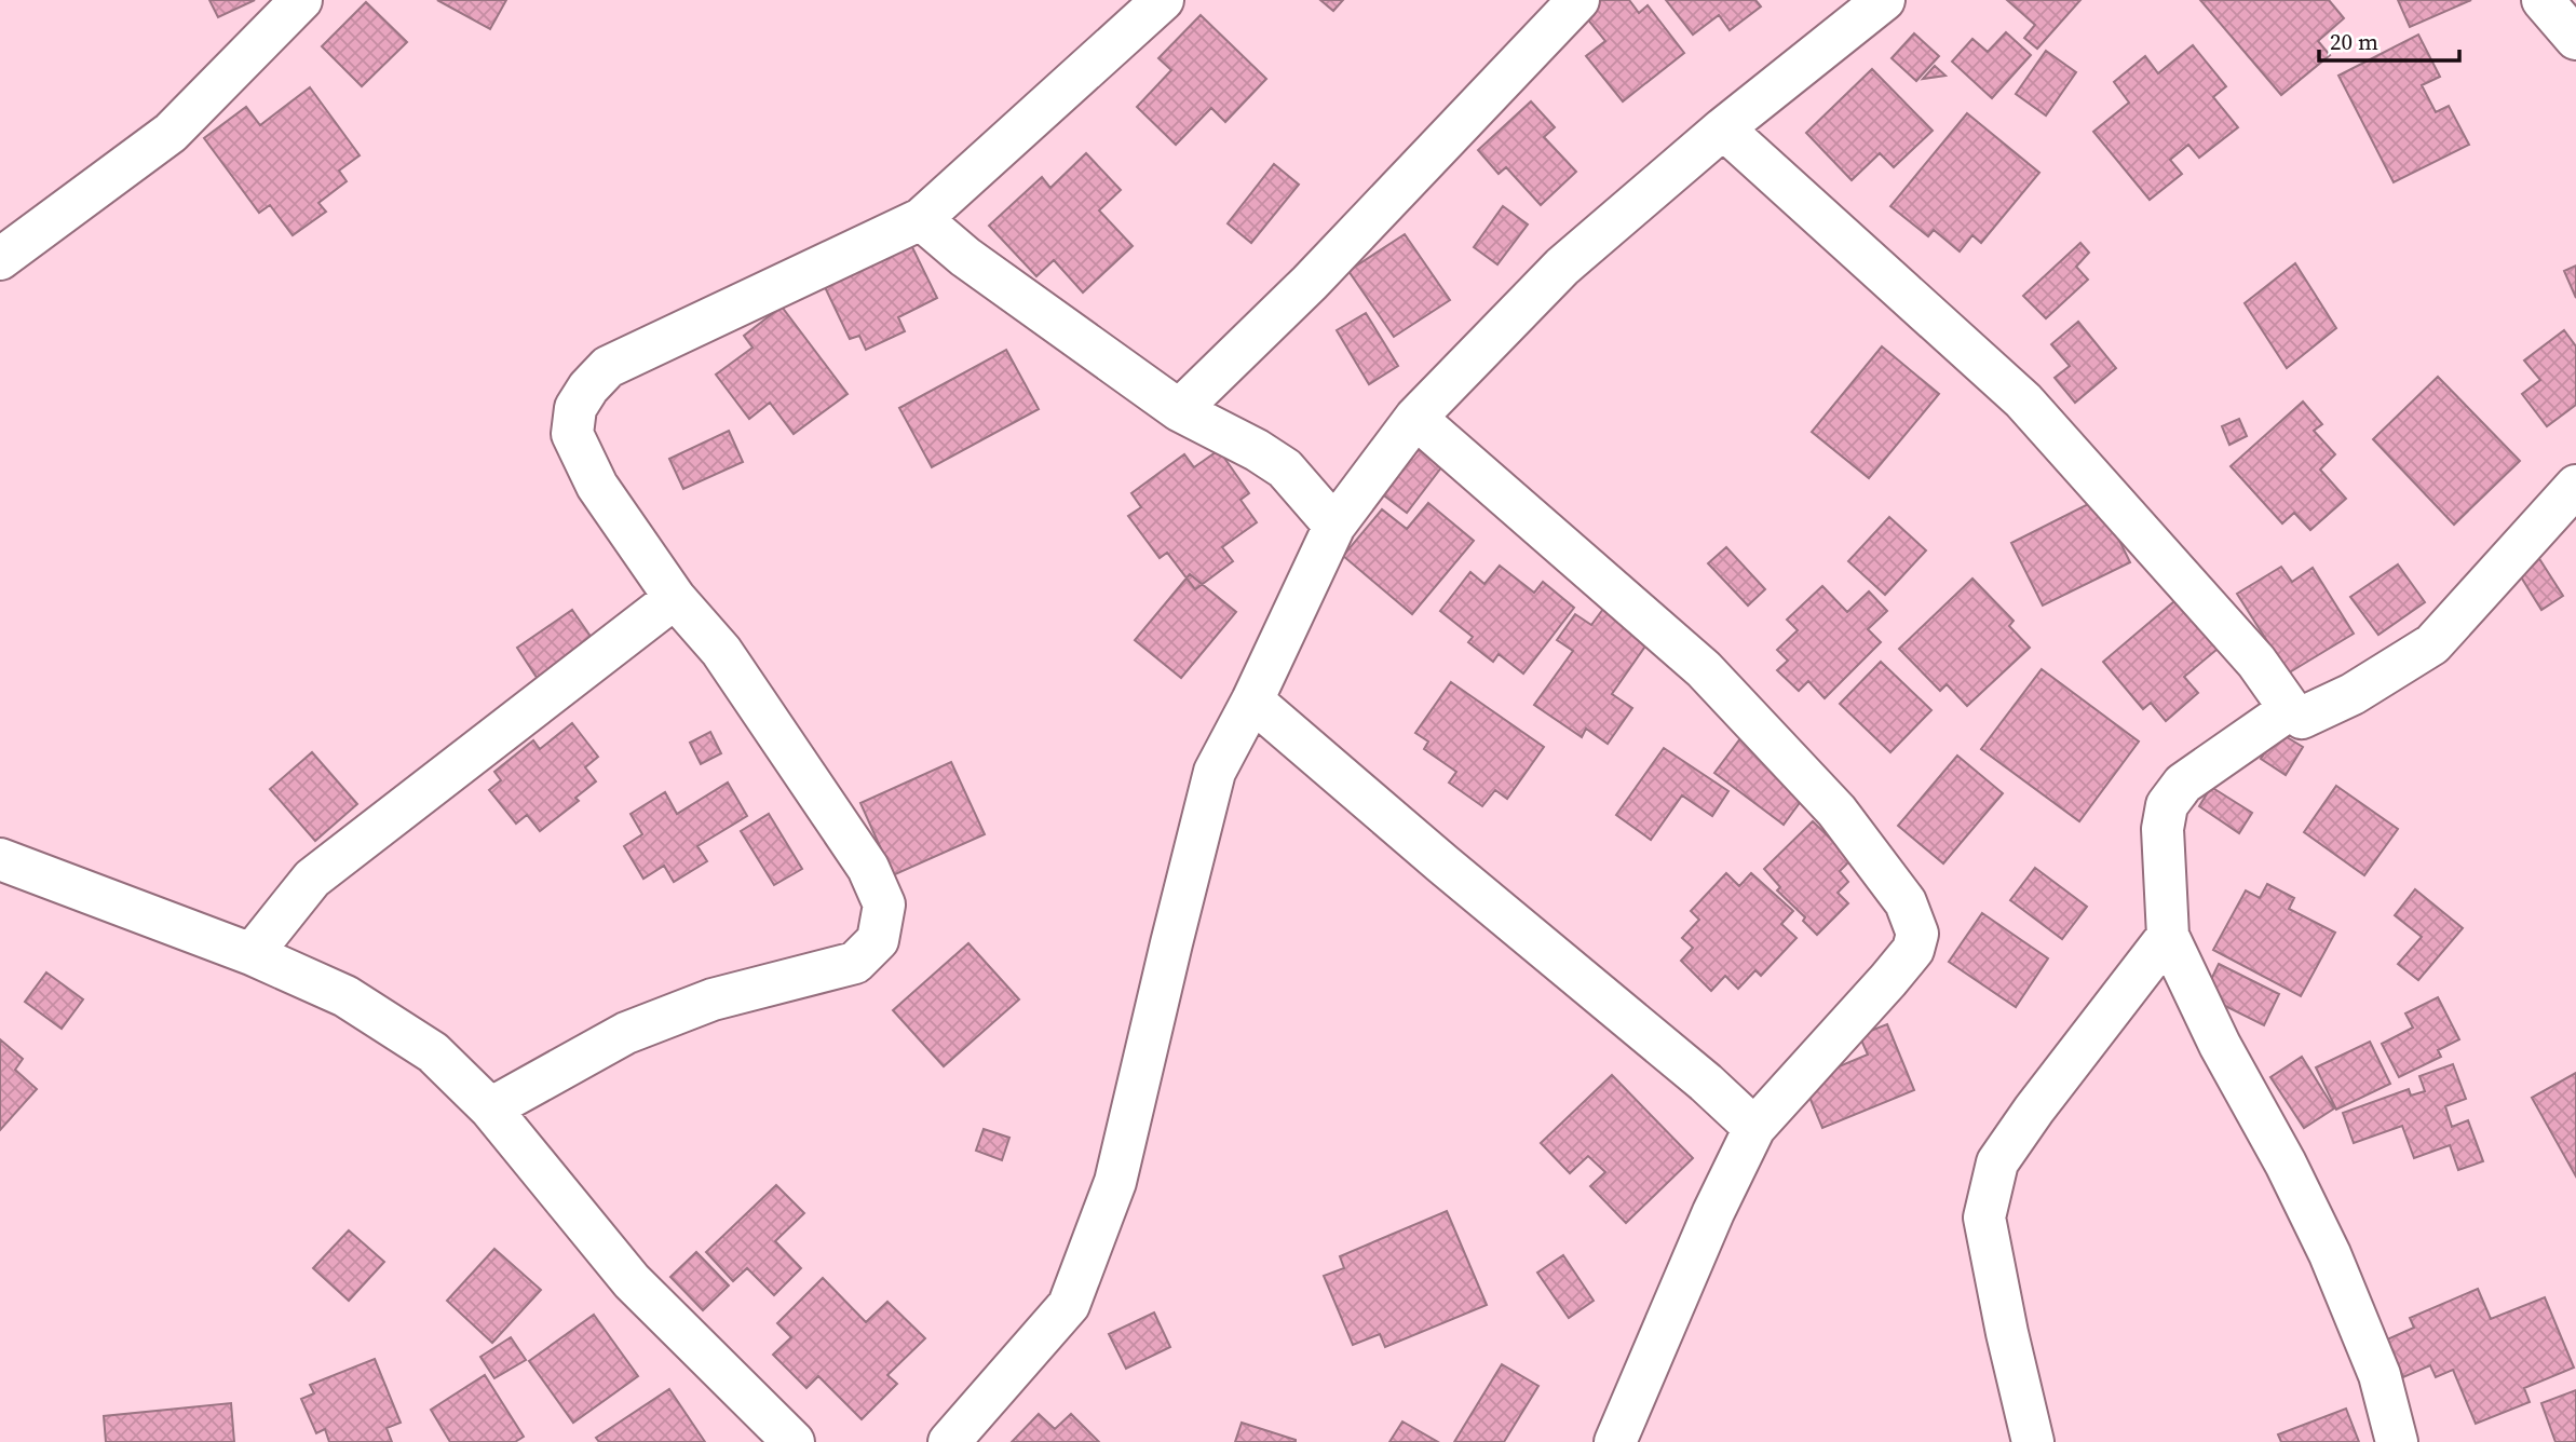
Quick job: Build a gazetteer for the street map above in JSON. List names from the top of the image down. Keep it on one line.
{"scale_bar":"20 m"}
